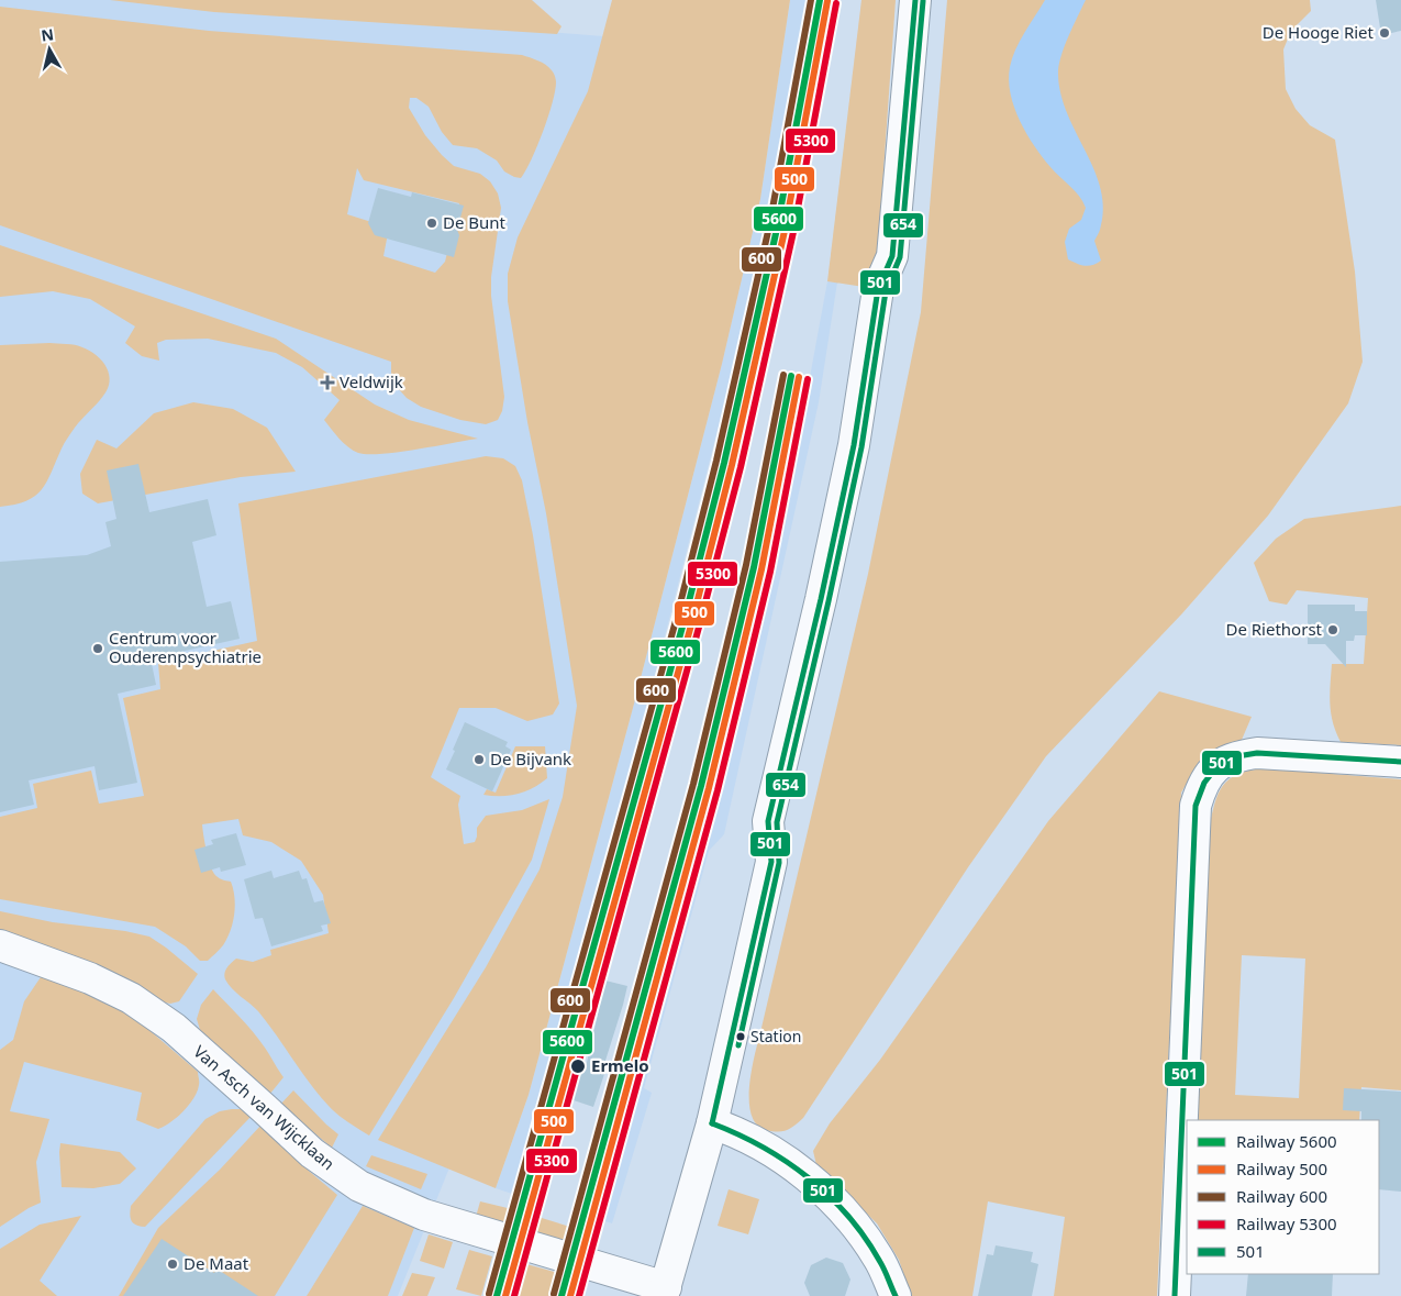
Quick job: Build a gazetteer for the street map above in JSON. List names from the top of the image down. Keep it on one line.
{"streets":{"street":["Van Asch van Wijcklaan"]},"places":{"other":["De Hooge Riet","De Bunt","De Riethorst","Centrum voor Ouderenpsychiatrie","De Bijvank","Station","Ermelo","De Maat"],"health":["Veldwijk"]},"lines":["rail line 5600","rail line 600","transit line 501","rail line 500","transit line 654","rail line 5300"],"legend":["Railway 5600","Railway 500","Railway 600","Railway 5300","501"],"north":"top"}
